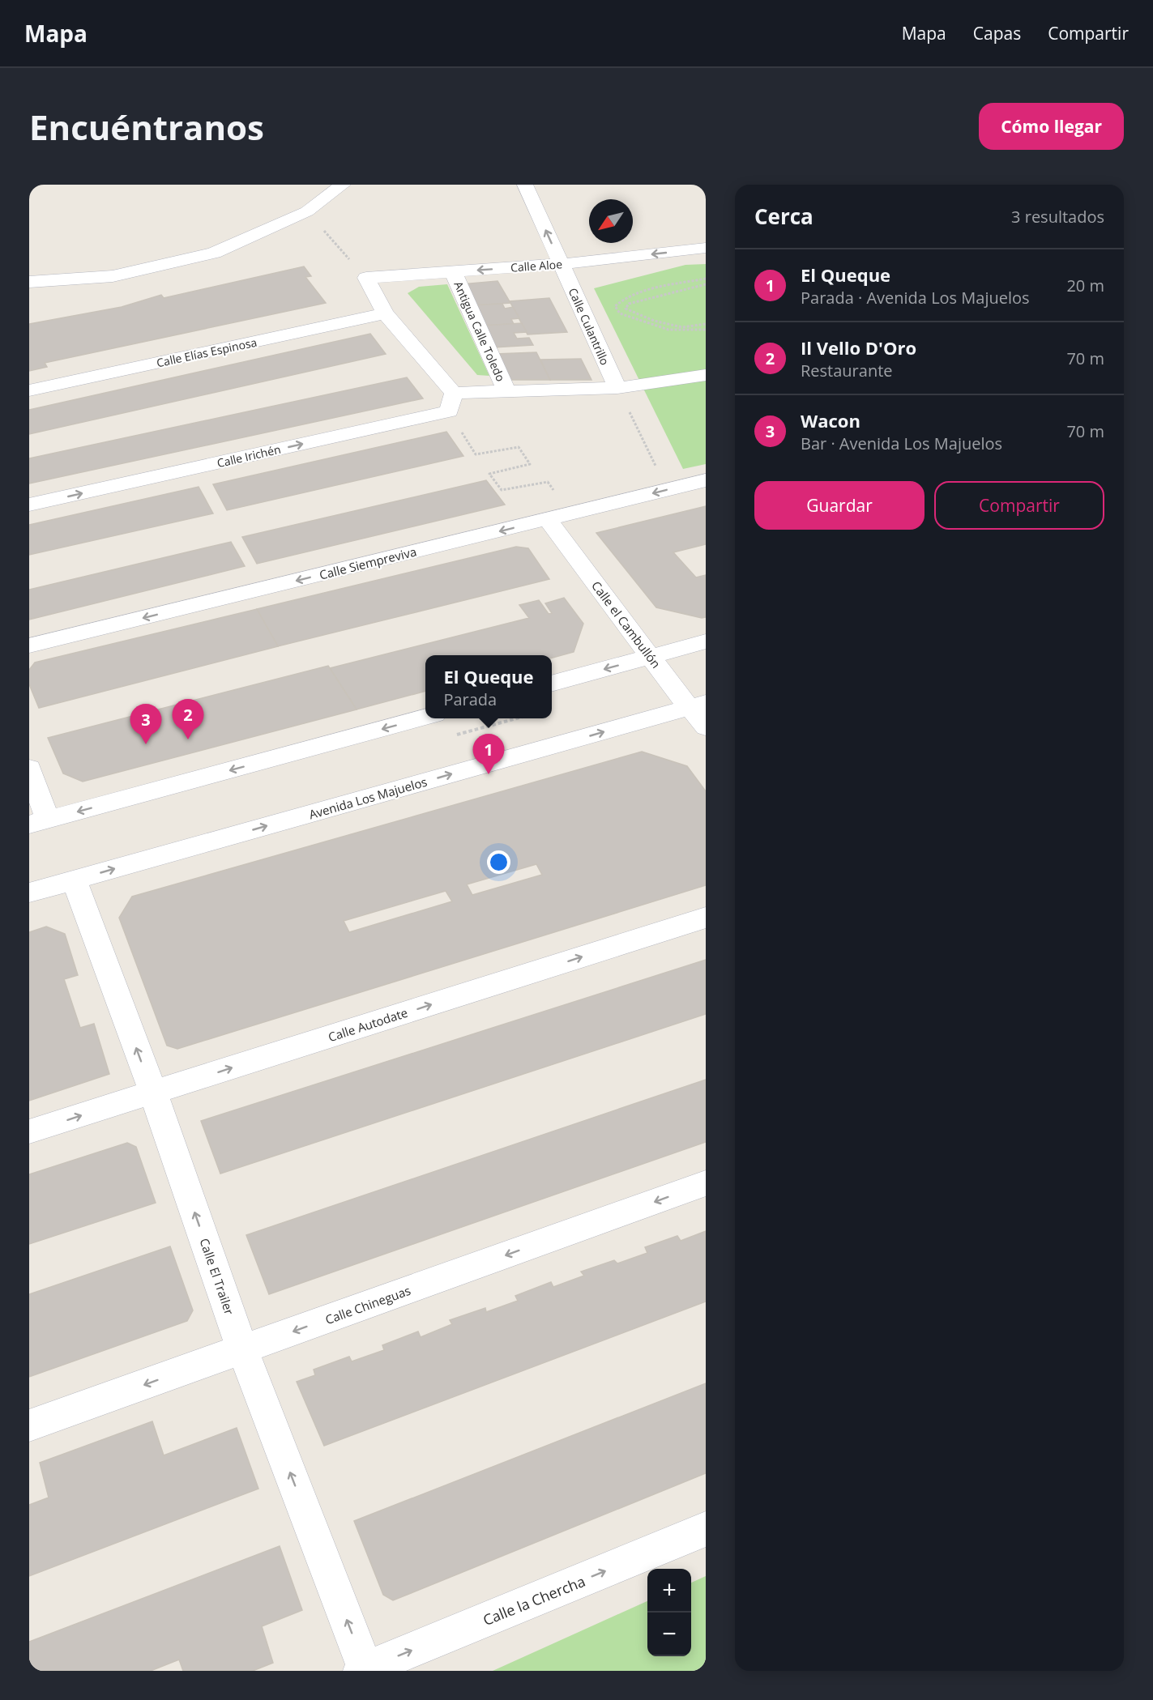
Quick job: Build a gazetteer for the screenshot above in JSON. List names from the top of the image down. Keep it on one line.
{"streets":{"street":["Calle Aloe","Calle Culantrillo","Antigua Calle Toledo","Calle Elías Espinosa","Calle Irichén","Calle Siempreviva","Calle el Cambullón","Avenida Los Majuelos","Calle Autodate","Calle El Trailer","Calle Chineguas","Calle la Chercha"]},"crossings":[["Calle Aloe","Calle Culantrillo"],["Calle Aloe","Antigua Calle Toledo"],["Calle Culantrillo","Calle Irichén"],["Antigua Calle Toledo","Calle Irichén"],["Calle Siempreviva","Calle el Cambullón"],["Calle el Cambullón","Avenida Los Majuelos"],["Avenida Los Majuelos","Calle El Trailer"],["Calle Autodate","Calle El Trailer"],["Calle El Trailer","Calle Chineguas"],["Calle El Trailer","Calle la Chercha"]],"one_way":["Calle Aloe","Calle Autodate","Calle El Trailer","Calle Chineguas","Calle la Chercha"],"north":"bottom left","page":{"header":"Mapa","nav":["Mapa","Capas","Compartir"],"buttons":["Cómo llegar",["Guardar","Compartir"]],"title":"Encuéntranos","heading":["Cerca","3 resultados"],"list":[{"mark":"1","name":"El Queque","note":"Parada · Avenida Los Majuelos","value":"20 m"},{"mark":"2","name":"Il Vello D'Oro","note":"Restaurante","value":"70 m"},{"mark":"3","name":"Wacon","note":"Bar · Avenida Los Majuelos","value":"70 m"}],"popup":["El Queque","Parada"],"pins":["2","3","1"],"map_buttons":["+","−"]}}
